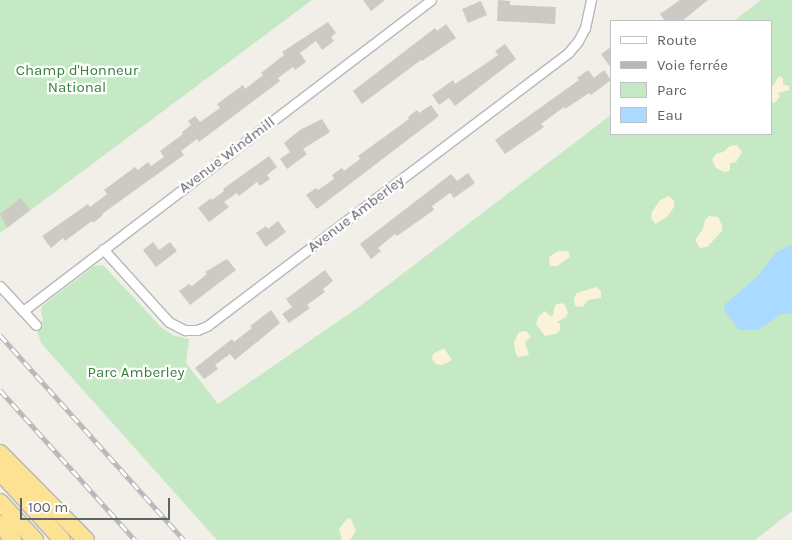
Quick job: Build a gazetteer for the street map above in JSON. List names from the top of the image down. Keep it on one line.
{"streets":{"street":["Avenue Windmill","Avenue Amberley"]},"crossings":[["Avenue Windmill","Avenue Amberley"]],"parks":["Champ d'Honneur National","Parc Amberley"],"legend":["Route","Voie ferrée","Parc","Eau"],"scale_bar":"100 m"}
